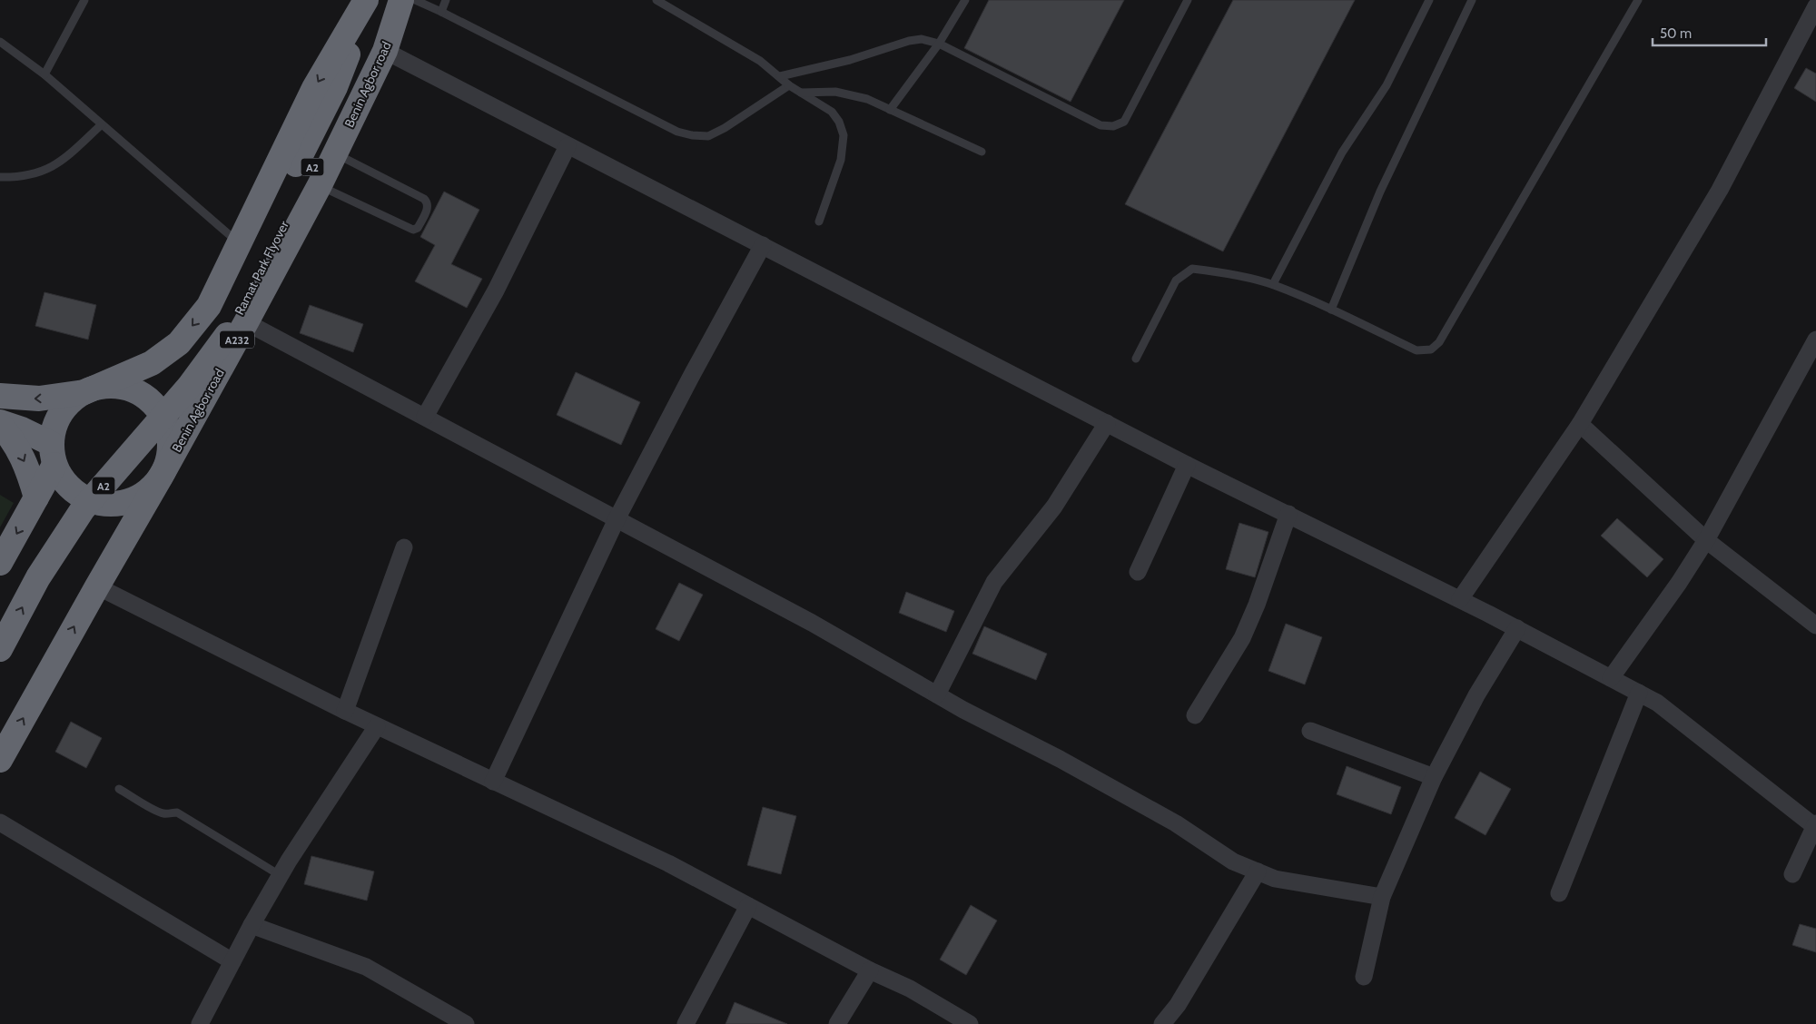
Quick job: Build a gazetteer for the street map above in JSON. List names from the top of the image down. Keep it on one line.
{"streets":{"highway":["Benin Agbor road","A2","Ramat Park Flyover","A232"]},"crossings":[["Benin Agbor road","Ramat Park Flyover"]],"scale_bar":"50 m"}
